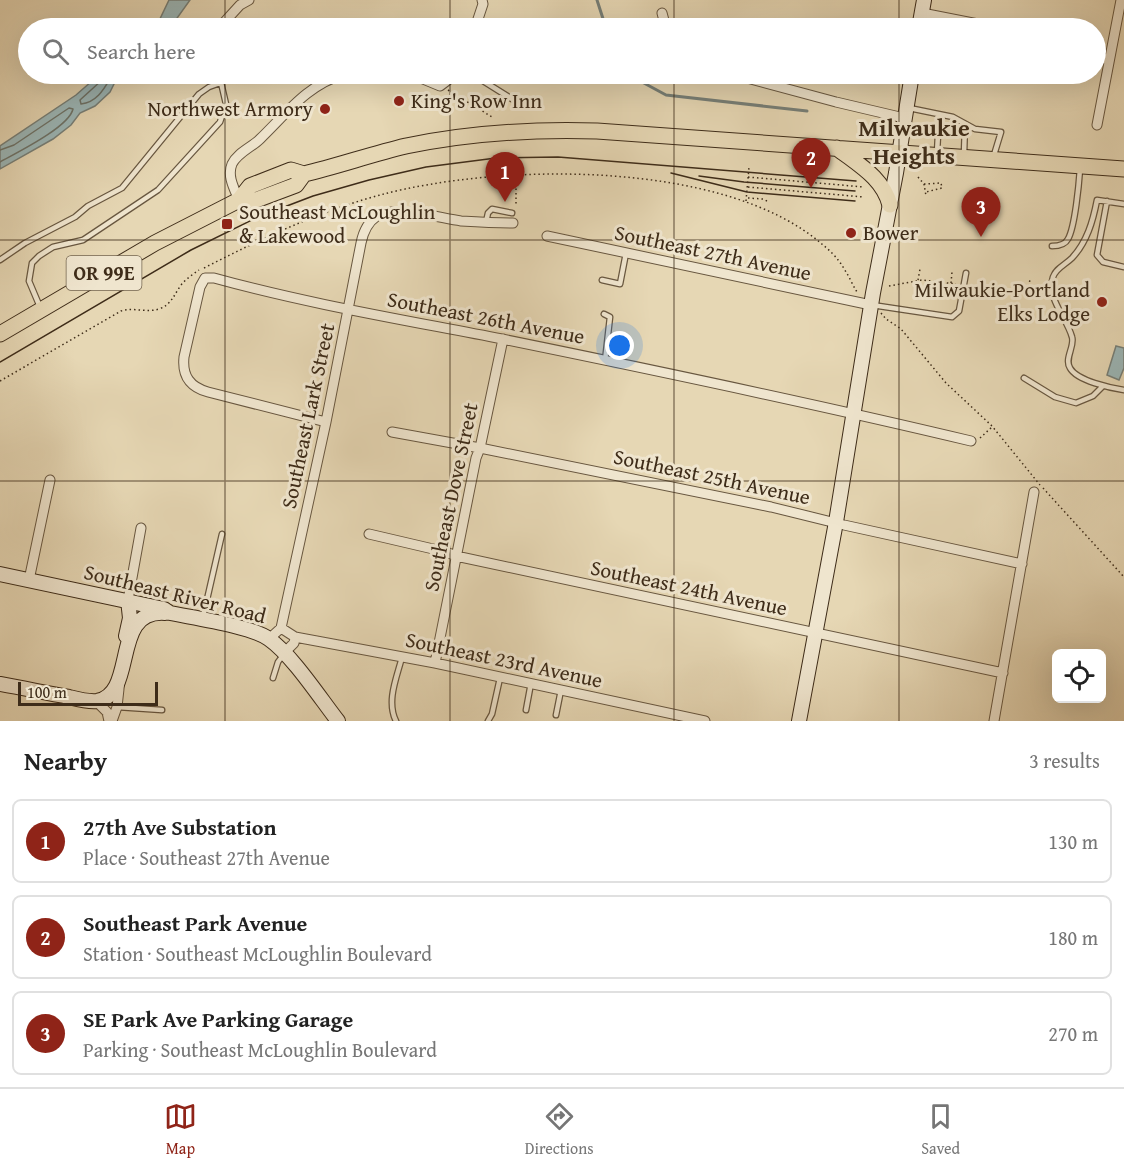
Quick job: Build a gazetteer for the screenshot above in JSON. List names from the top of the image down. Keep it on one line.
{"streets":{"main road":["OR 99E"],"street":["Southeast 27th Avenue","Southeast 26th Avenue","Southeast Lark Street","Southeast 25th Avenue","Southeast Dove Street","Southeast 24th Avenue","Southeast River Road","Southeast 23rd Avenue"]},"crossings":[["Southeast 26th Avenue","Southeast Lark Street"],["Southeast 26th Avenue","Southeast Dove Street"],["Southeast 25th Avenue","Southeast Dove Street"],["Southeast Dove Street","Southeast 24th Avenue"],["Southeast Dove Street","Southeast 23rd Avenue"]],"districts":["Milwaukie Heights"],"places":{"other":["King's Row Inn","Northwest Armory","Bower","Milwaukie-Portland Elks Lodge"],"transit":["Southeast McLoughlin & Lakewood"]},"scale_bar":"100 m","page":{"search":"Search here","pins":["2","1","3"],"scale":"100 m","heading":["Nearby","3 results"],"list":[{"mark":"1","name":"27th Ave Substation","note":"Place · Southeast 27th Avenue","value":"130 m"},{"mark":"2","name":"Southeast Park Avenue","note":"Station · Southeast McLoughlin Boulevard","value":"180 m"},{"mark":"3","name":"SE Park Ave Parking Garage","note":"Parking · Southeast McLoughlin Boulevard","value":"270 m"}],"nav":["Map","Directions","Saved"]}}
